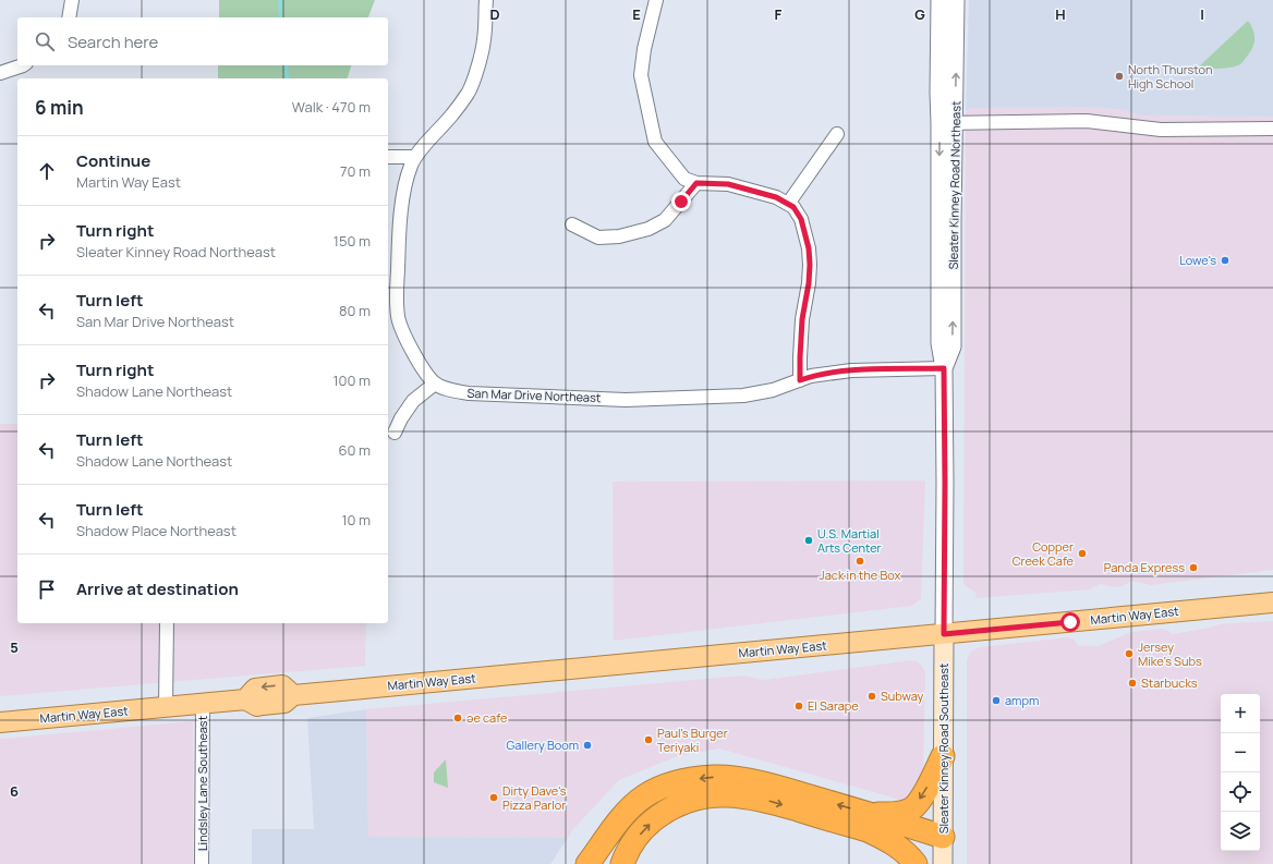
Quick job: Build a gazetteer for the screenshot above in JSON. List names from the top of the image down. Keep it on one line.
{"streets":{"main road":["Martin Way East","Sleater Kinney Road Southeast"],"street":["Sleater Kinney Road Northeast","San Mar Drive Northeast","Lindsley Lane Southeast"]},"crossings":[["Sleater Kinney Road Northeast","San Mar Drive Northeast"],["Sleater Kinney Road Northeast","Martin Way East"],["Sleater Kinney Road Northeast","Sleater Kinney Road Southeast"],["Martin Way East","Sleater Kinney Road Southeast"],["Martin Way East","Lindsley Lane Southeast"]],"places":["North Thurston High School","Lowe's","U.S. Martial Arts Center","Copper Creek Cafe","Jack in the Box","Panda Express","Jersey Mike's Subs","Starbucks","Subway","ampm","El Sarape","əe cafe","Paul's Burger Teriyaki","Gallery Boom","Dirty Dave's Pizza Parlor"],"page":{"search":"Search here","heading":["6 min","Walk · 470 m"],"list":[["Continue","Martin Way East","70 m"],["Turn right","Sleater Kinney Road Northeast","150 m"],["Turn left","San Mar Drive Northeast","80 m"],["Turn right","Shadow Lane Northeast","100 m"],["Turn left","Shadow Lane Northeast","60 m"],["Turn left","Shadow Place Northeast","10 m"],"Arrive at destination"],"map_buttons":["+","−"]},"grid":{"columns":["D","E","F","G","H","I"],"rows":["5","6"]}}
